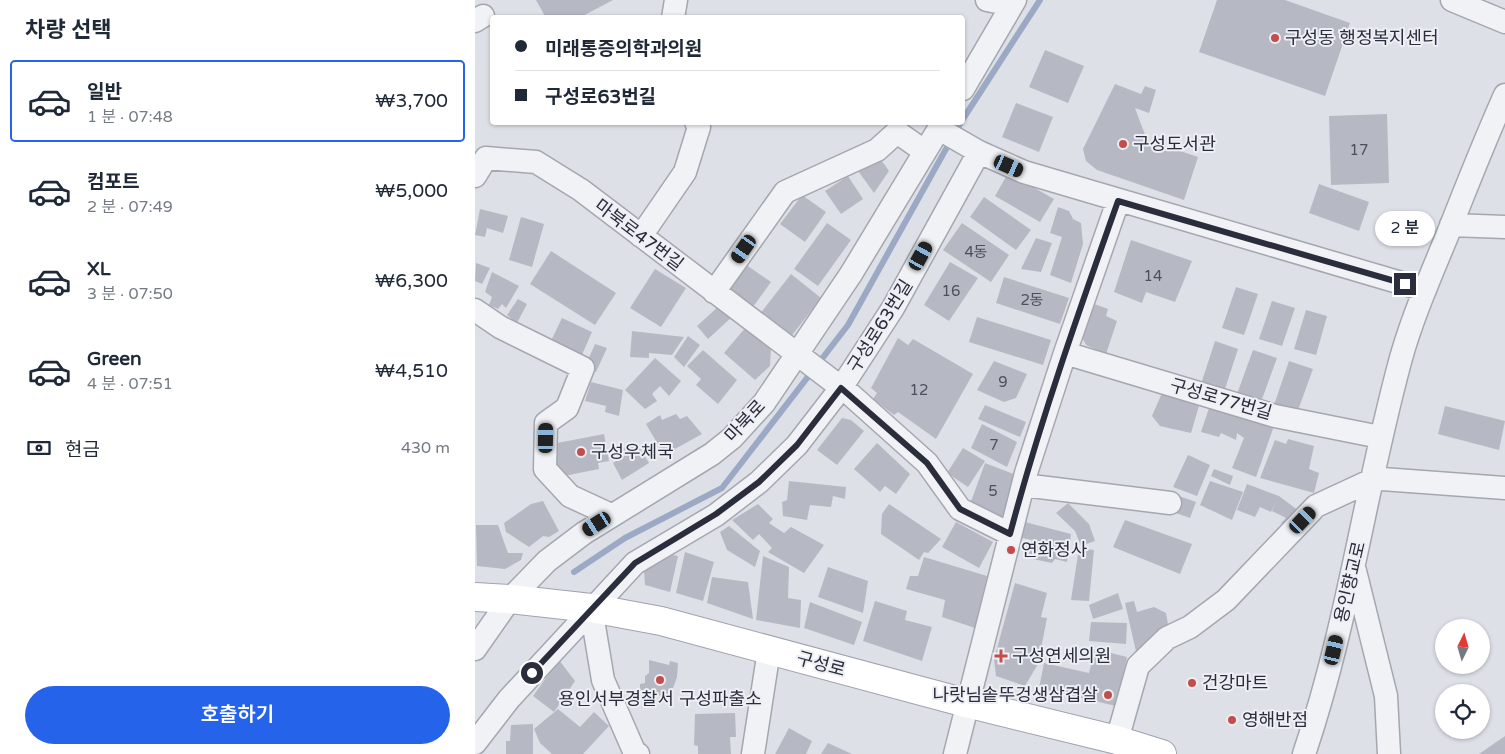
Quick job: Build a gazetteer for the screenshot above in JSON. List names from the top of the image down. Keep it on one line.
{"streets":{"main road":["구성로"],"street":["마북로47번길","구성로63번길","구성로77번길","마북로","용인향교로"]},"crossings":[["마북로47번길","마북로"],["구성로63번길","구성로"],["구성로77번길","용인향교로"],["마북로","구성로"]],"places":{"other":["구성동 행정복지센터","구성도서관","구성우체국","연화정사","용인서부경찰서 구성파출소","건강마트","나랏님솥뚜겅생삼겹살","영해반점"],"health":["구성연세의원"]},"house_numbers":["17","4동","14","16","2동","9","12","7","5"],"north":"top","page":{"heading":"차량 선택","banner":["미래통증의학과의원","구성로63번길"],"list":[{"name":"일반","note":"1 분 · 07:48","value":"₩3,700"},{"name":"컴포트","note":"2 분 · 07:49","value":"₩5,000"},{"name":"XL","note":"3 분 · 07:50","value":"₩6,300"},{"name":"Green","note":"4 분 · 07:51","value":"₩4,510"}],"bubble":"2 분","pay":["현금","430 m"],"buttons":"호출하기"}}
